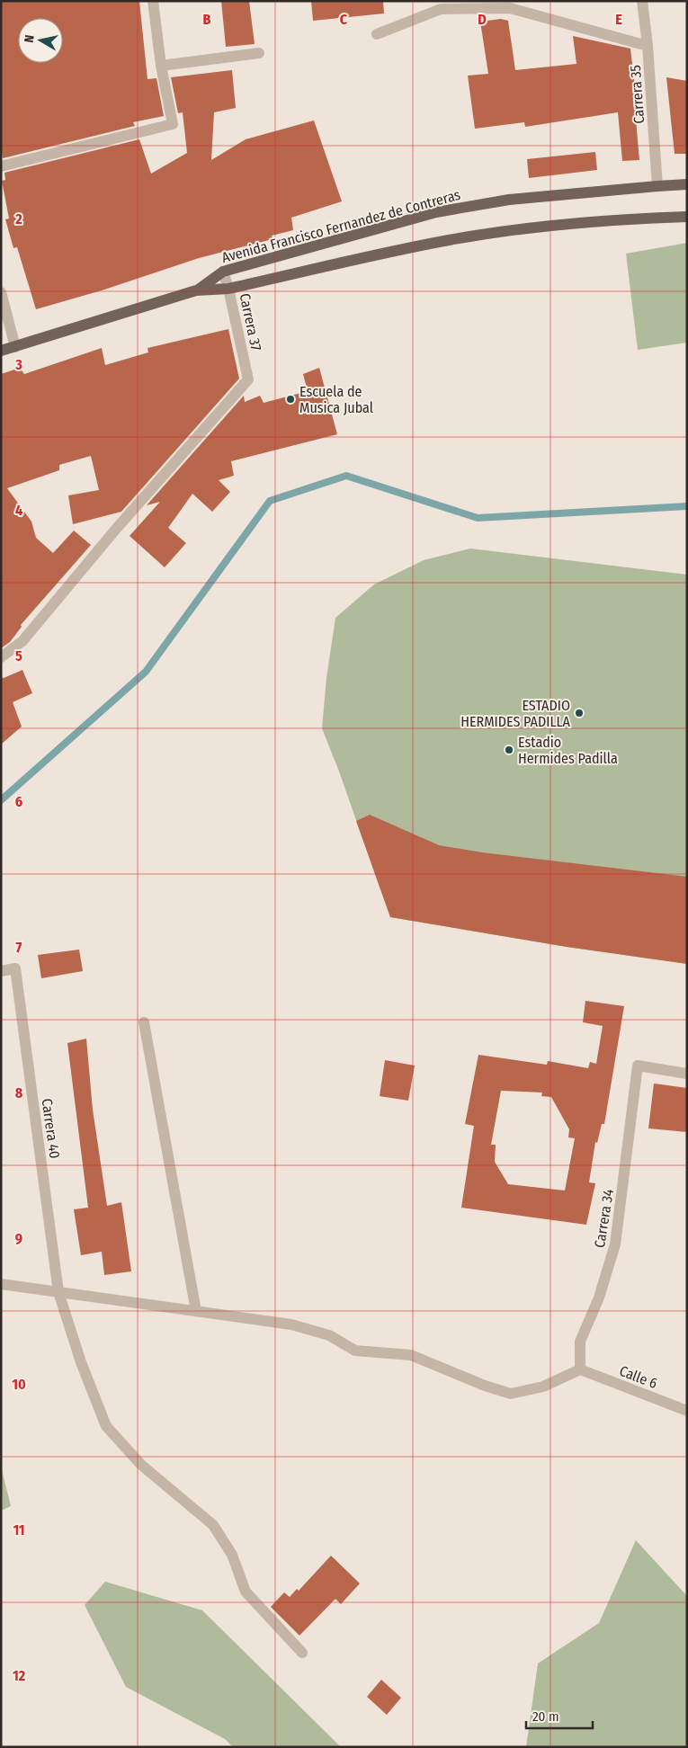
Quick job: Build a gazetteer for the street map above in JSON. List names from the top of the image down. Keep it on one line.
{"streets":{"main road":["Avenida Francisco Fernandez de Contreras"],"street":["Carrera 35","Carrera 37","Carrera 40","Carrera 34","Calle 6"]},"crossings":[["Carrera 35","Avenida Francisco Fernandez de Contreras"],["Avenida Francisco Fernandez de Contreras","Carrera 37"],["Carrera 34","Calle 6"]],"places":["Escuela de Musica Jubal","ESTADIO HERMIDES PADILLA","Estadio Hermides Padilla"],"scale_bar":"20 m","north":"left","grid":{"columns":["B","C","D","E"],"rows":["2","3","4","5","6","7","8","9","10","11","12"]}}
